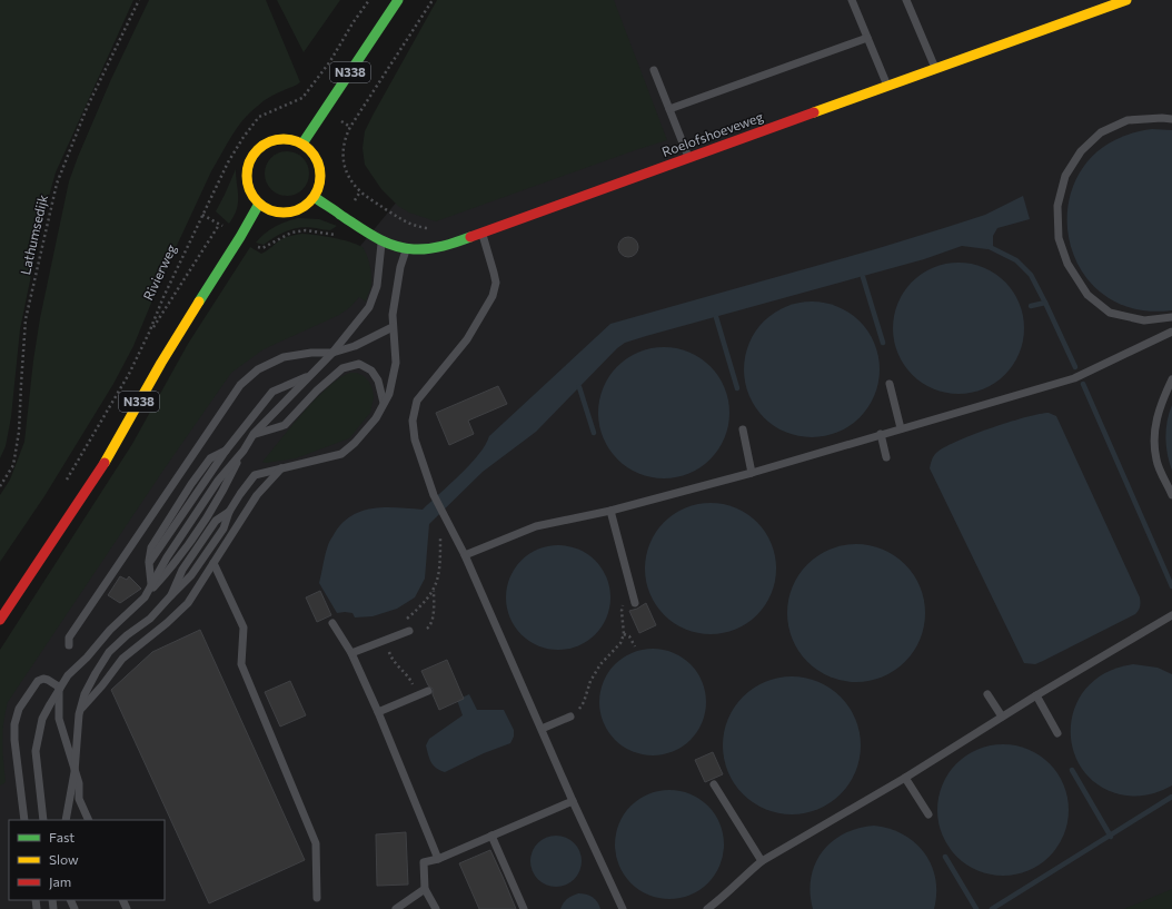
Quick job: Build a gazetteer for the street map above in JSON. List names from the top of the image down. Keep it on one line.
{"streets":{"main road":["N338","Roelofshoeveweg"],"path":["Lathumsedijk","Rivierweg"]},"crossings":[["N338","Roelofshoeveweg"]],"legend":["Fast","Slow","Jam"]}
